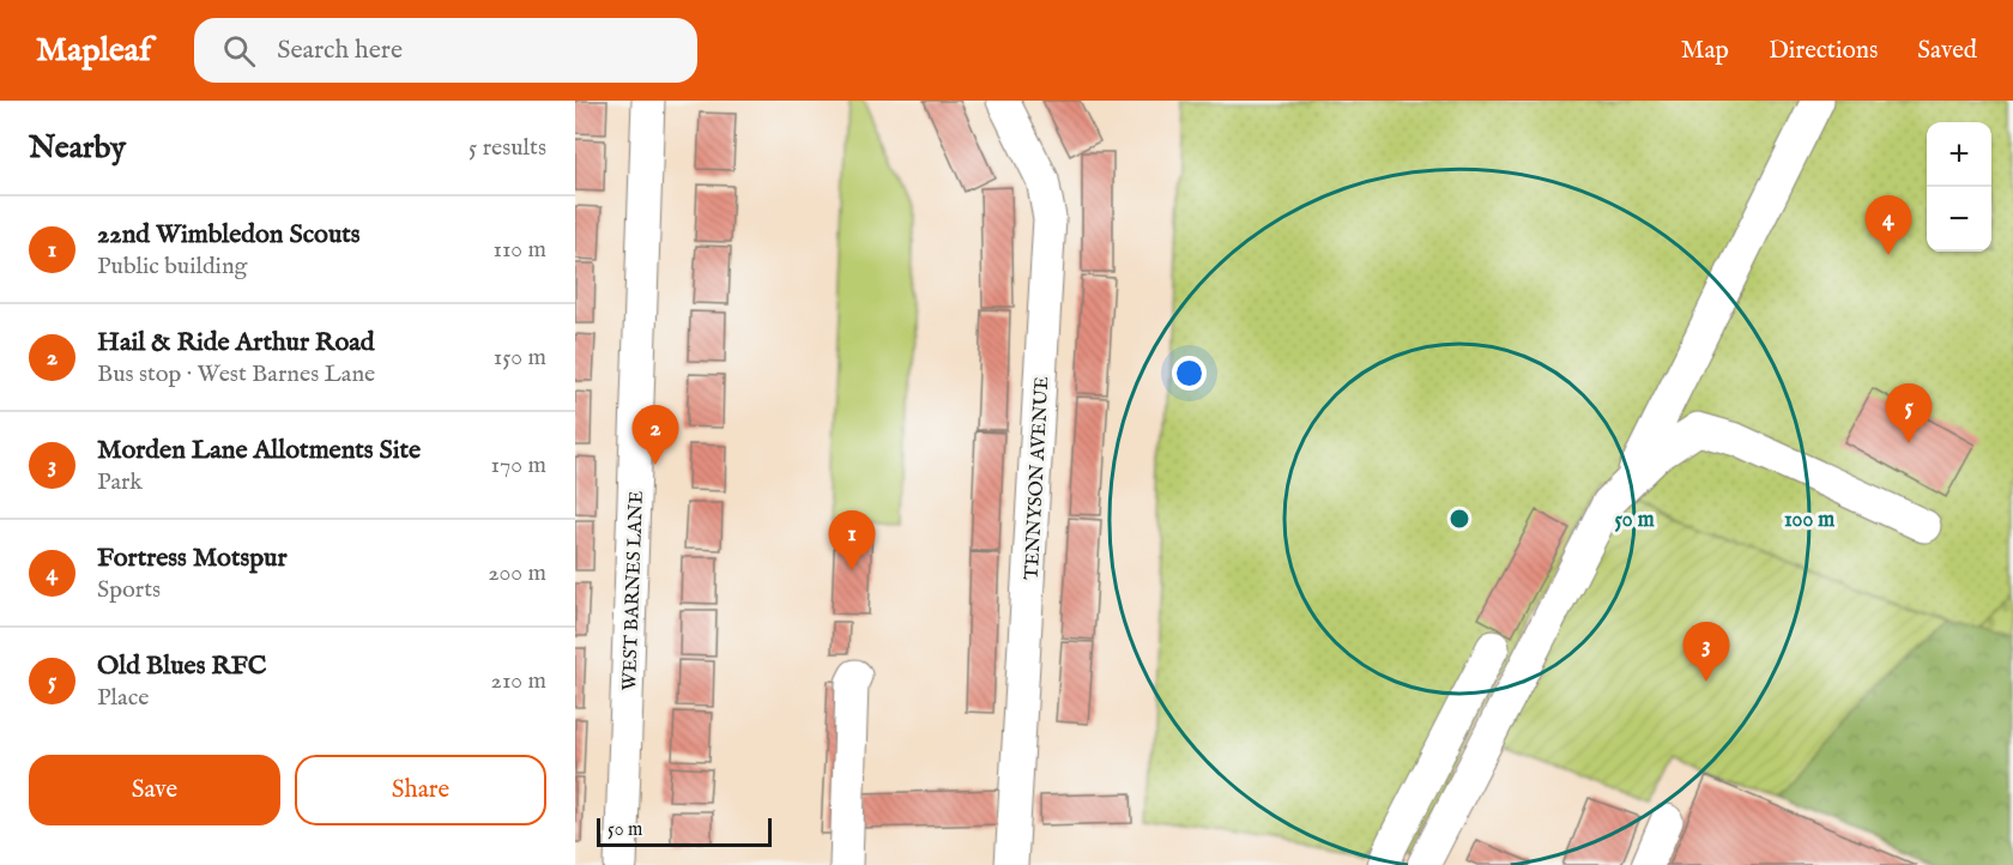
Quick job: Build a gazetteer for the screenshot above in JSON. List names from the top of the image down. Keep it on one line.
{"streets":{"street":["TENNYSON AVENUE","WEST BARNES LANE"]},"scale_bar":"50 m","page":{"header":"Mapleaf","search":"Search here","nav":["Map","Directions","Saved"],"heading":["Nearby","5 results"],"map_buttons":["+","−"],"list":[{"mark":"1","name":"22nd Wimbledon Scouts","note":"Public building","value":"110 m"},{"mark":"2","name":"Hail & Ride Arthur Road","note":"Bus stop · West Barnes Lane","value":"150 m"},{"mark":"3","name":"Morden Lane Allotments Site","note":"Park","value":"170 m"},{"mark":"4","name":"Fortress Motspur","note":"Sports","value":"200 m"},{"mark":"5","name":"Old Blues RFC","note":"Place","value":"210 m"}],"pins":["4","5","2","1","3"],"buttons":["Save","Share"],"scale":"50 m"},"rings":["50 m","100 m"]}
